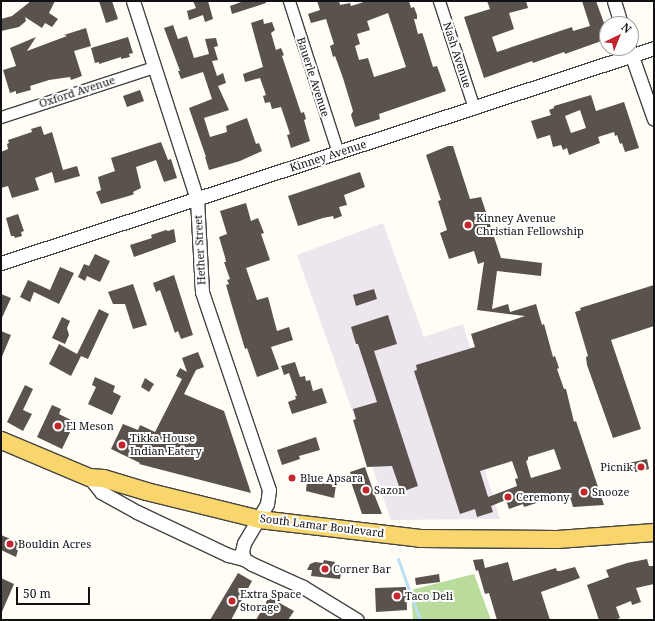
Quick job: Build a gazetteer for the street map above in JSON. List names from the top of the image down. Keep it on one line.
{"streets":{"main road":["South Lamar Boulevard"],"street":["Nash Avenue","Bauerle Avenue","Oxford Avenue","Kinney Avenue","Hether Street"]},"crossings":[["Nash Avenue","Kinney Avenue"],["Bauerle Avenue","Kinney Avenue"],["Oxford Avenue","Hether Street"],["Kinney Avenue","Hether Street"],["Hether Street","South Lamar Boulevard"]],"places":["Kinney Avenue Christian Fellowship","El Meson","Tikka House Indian Eatery","Picnik","Blue Apsara","Sazon","Snooze","Ceremony","Bouldin Acres","Corner Bar","Taco Deli","Extra Space Storage"],"scale_bar":"50 m","north":"top right"}
